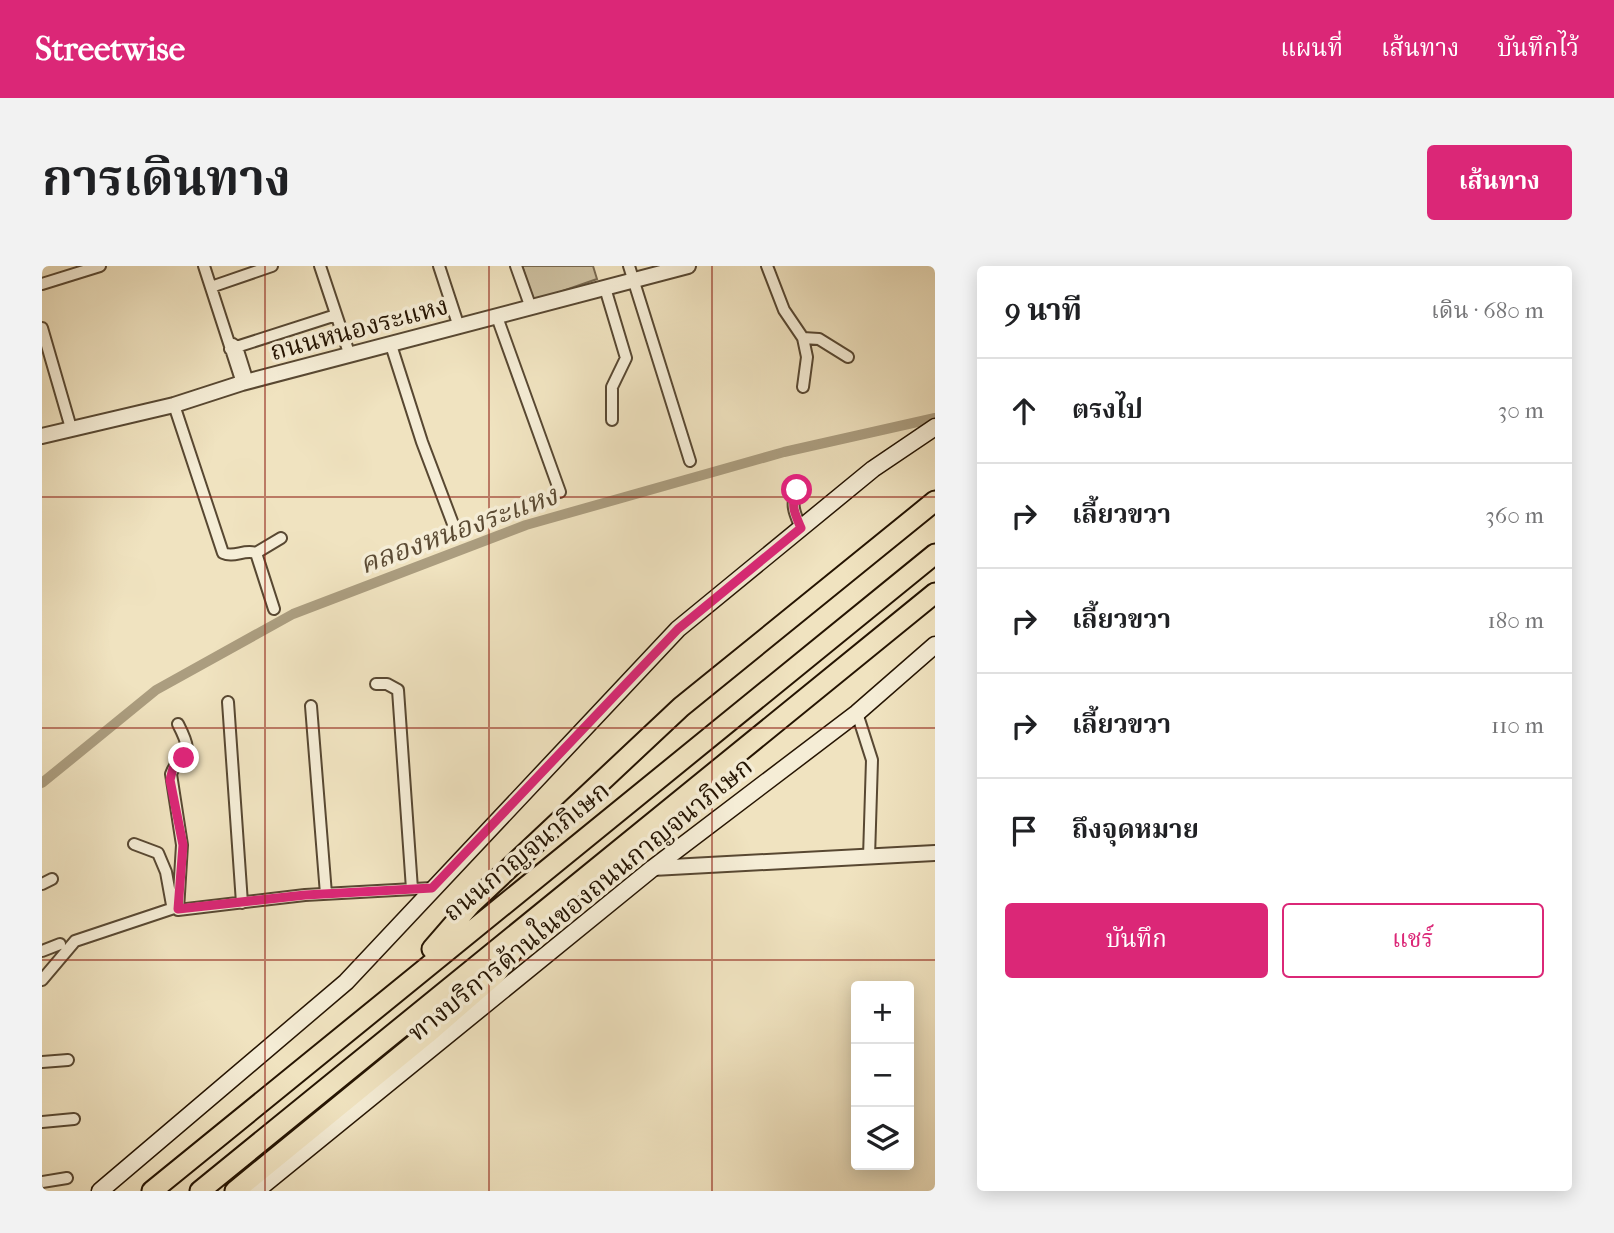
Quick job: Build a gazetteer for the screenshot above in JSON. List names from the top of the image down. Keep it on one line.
{"streets":{"highway":["ถนนกาญจนาภิเษก"],"main road":["ทางบริการด้านในของถนนกาญจนาภิเษก"],"street":["ถนนหนองระแหง"]},"water":["คลองหนองระแหง"],"page":{"header":"Streetwise","nav":["แผนที่","เส้นทาง","บันทึกไว้"],"title":"การเดินทาง","buttons":["เส้นทาง",["บันทึก","แชร์"]],"heading":["9 นาที","เดิน · 680 m"],"list":[["ตรงไป","30 m"],["เลี้ยวขวา","360 m"],["เลี้ยวขวา","180 m"],["เลี้ยวขวา","110 m"],"ถึงจุดหมาย"],"map_buttons":["+","−"]}}
